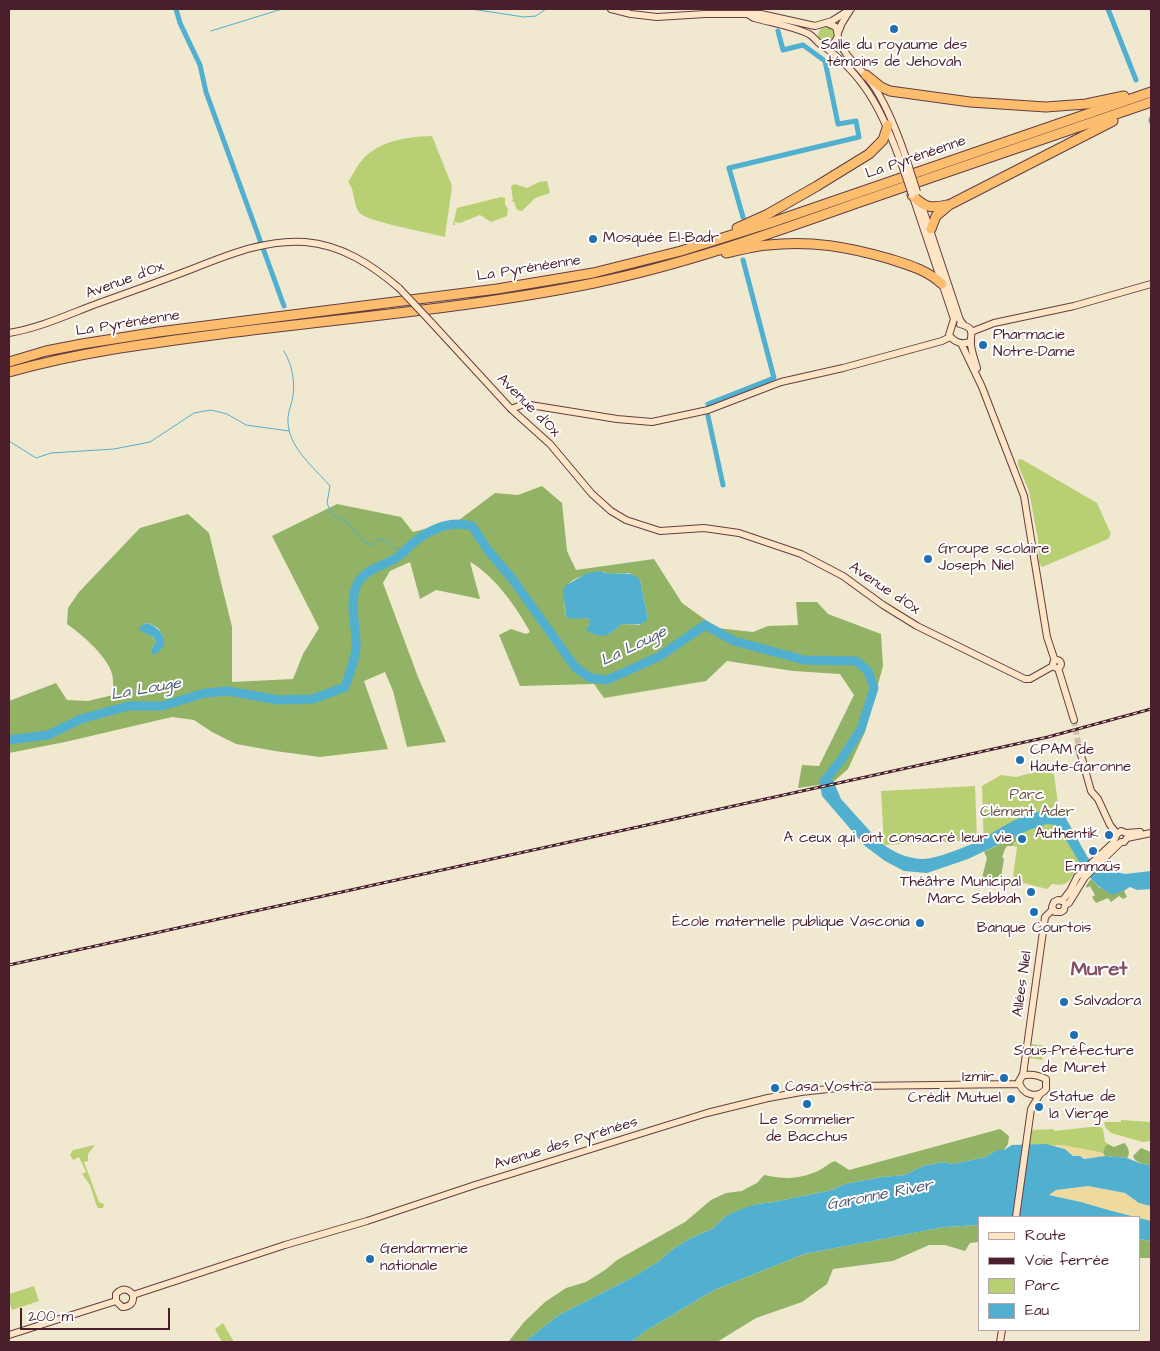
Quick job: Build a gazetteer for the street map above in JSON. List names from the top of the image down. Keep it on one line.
{"streets":{"highway":["La Pyrénéenne"],"main road":["Avenue d'Ox","Allées Niel","Avenue des Pyrénées"]},"crossings":[["Allées Niel","Avenue des Pyrénées"]],"districts":["Muret"],"water":["La Louge","Garonne River"],"parks":["Parc Clément Ader"],"places":["Salle du royaume des témoins de Jehovah","Mosquée El-Badr","Pharmacie Notre-Dame","Groupe scolaire Joseph Niel","CPAM de Haute-Garonne","Authentik","A ceux qui ont consacré leur vie","Emmaüs","Théâtre Municipal Marc Sebbah","Banque Courtois","École maternelle publique Vasconia","Salvadora","Sous-Préfecture de Muret","Izmir","Casa Vostra","Crédit Mutuel","Le Sommelier de Bacchus","Statue de la Vierge","Gendarmerie nationale"],"legend":["Route","Voie ferrée","Parc","Eau"],"scale_bar":"200 m"}
